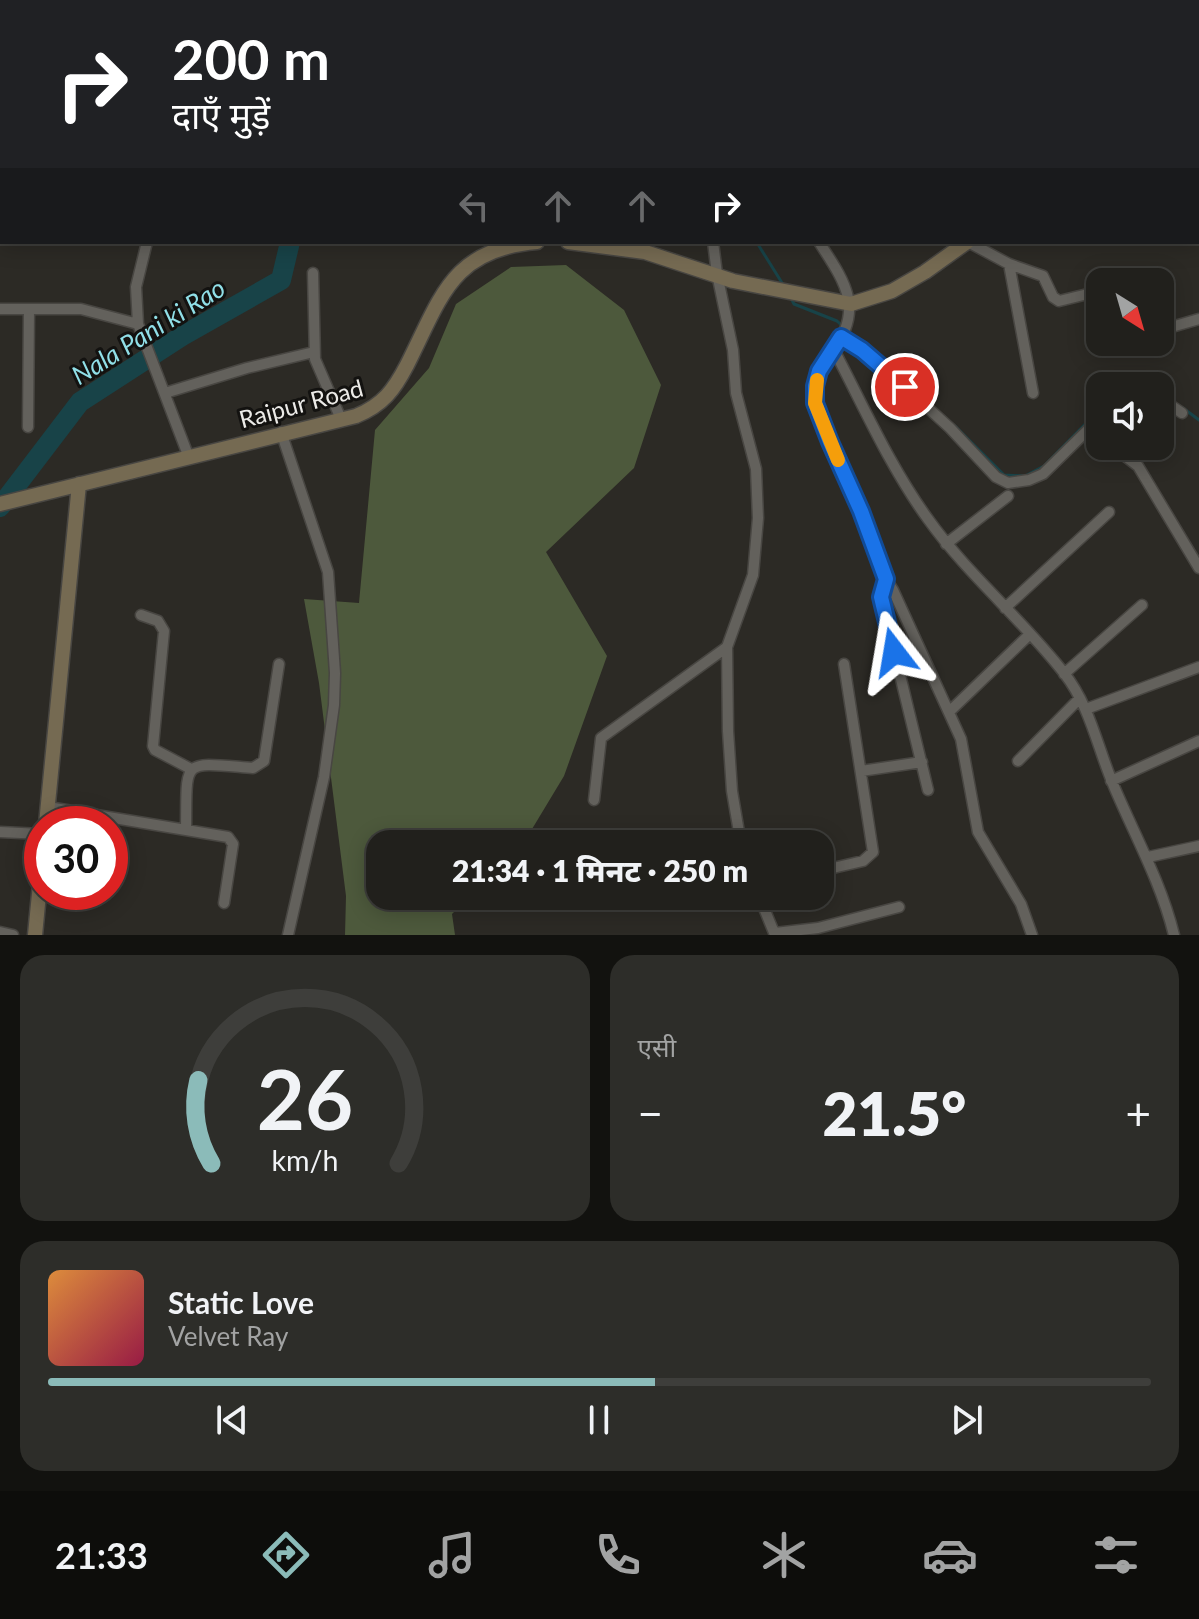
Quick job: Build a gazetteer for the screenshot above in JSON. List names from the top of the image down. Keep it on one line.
{"streets":{"main road":["Raipur Road"]},"water":["Nala Pani ki Rao"],"north":"bottom right","page":{"turn":["200 m","दाएँ मुड़ें"],"limit":"30","trip":"21:34 · 1 मिनट · 250 m","tile":"एसी","heat":["−","21.5°","+"],"song":["Static Love","Velvet Ray"],"tabs":"21:33","gauge":["26","km/h"]}}
